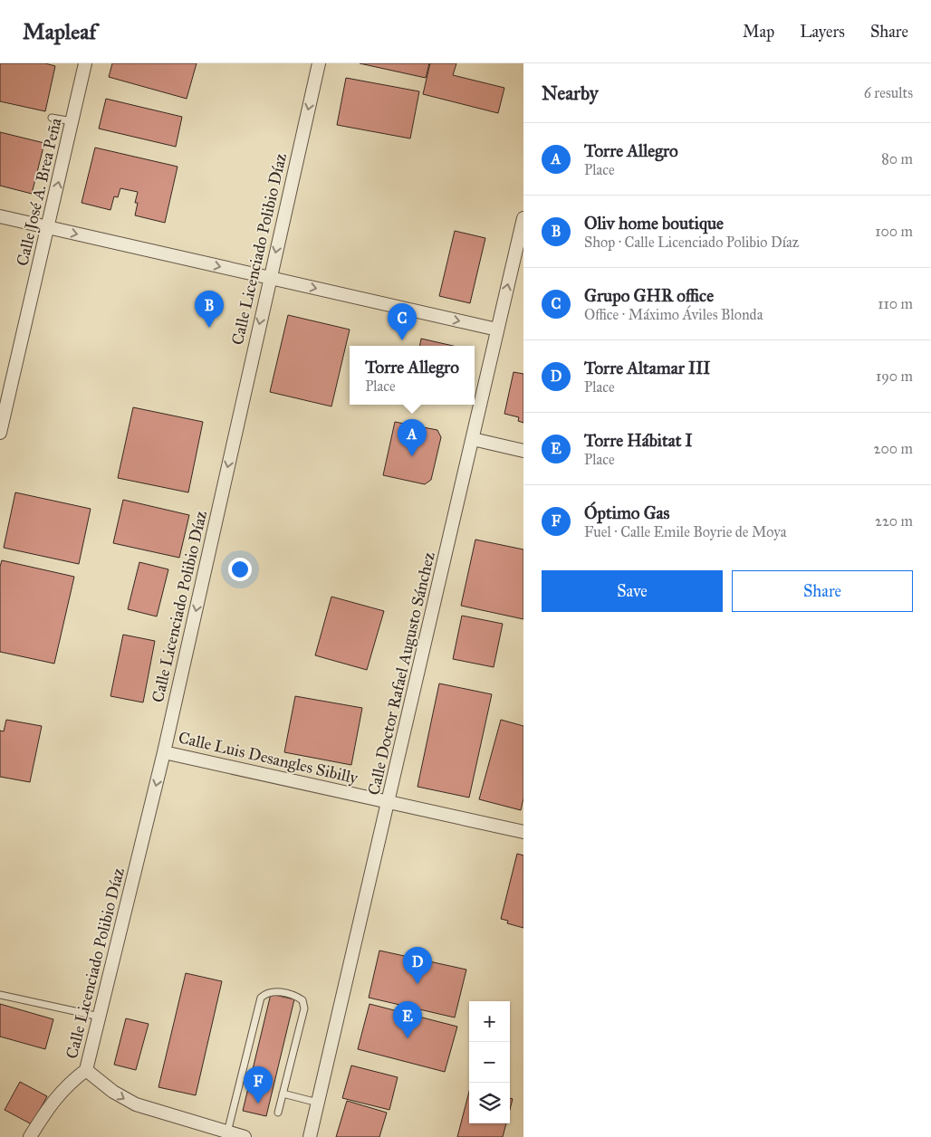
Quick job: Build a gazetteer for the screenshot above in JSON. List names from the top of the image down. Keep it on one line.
{"streets":{"street":["Calle José A. Brea Peña","Calle Licenciado Polibio Díaz","Calle Doctor Rafael Augusto Sánchez","Calle Luis Desangles Sibilly"]},"crossings":[["Calle Licenciado Polibio Díaz","Calle Luis Desangles Sibilly"],["Calle Doctor Rafael Augusto Sánchez","Calle Luis Desangles Sibilly"]],"one_way":["Calle Licenciado Polibio Díaz"],"page":{"header":"Mapleaf","nav":["Map","Layers","Share"],"heading":["Nearby","6 results"],"list":[{"mark":"A","name":"Torre Allegro","note":"Place","value":"80 m"},{"mark":"B","name":"Oliv home boutique","note":"Shop · Calle Licenciado Polibio Díaz","value":"100 m"},{"mark":"C","name":"Grupo GHR office","note":"Office · Máximo Áviles Blonda","value":"110 m"},{"mark":"D","name":"Torre Altamar III","note":"Place","value":"190 m"},{"mark":"E","name":"Torre Hábitat I","note":"Place","value":"200 m"},{"mark":"F","name":"Óptimo Gas","note":"Fuel · Calle Emile Boyrie de Moya","value":"220 m"}],"pins":["B","C","A","D","E","F"],"popup":["Torre Allegro","Place"],"buttons":["Save","Share"],"map_buttons":["+","−"]}}
